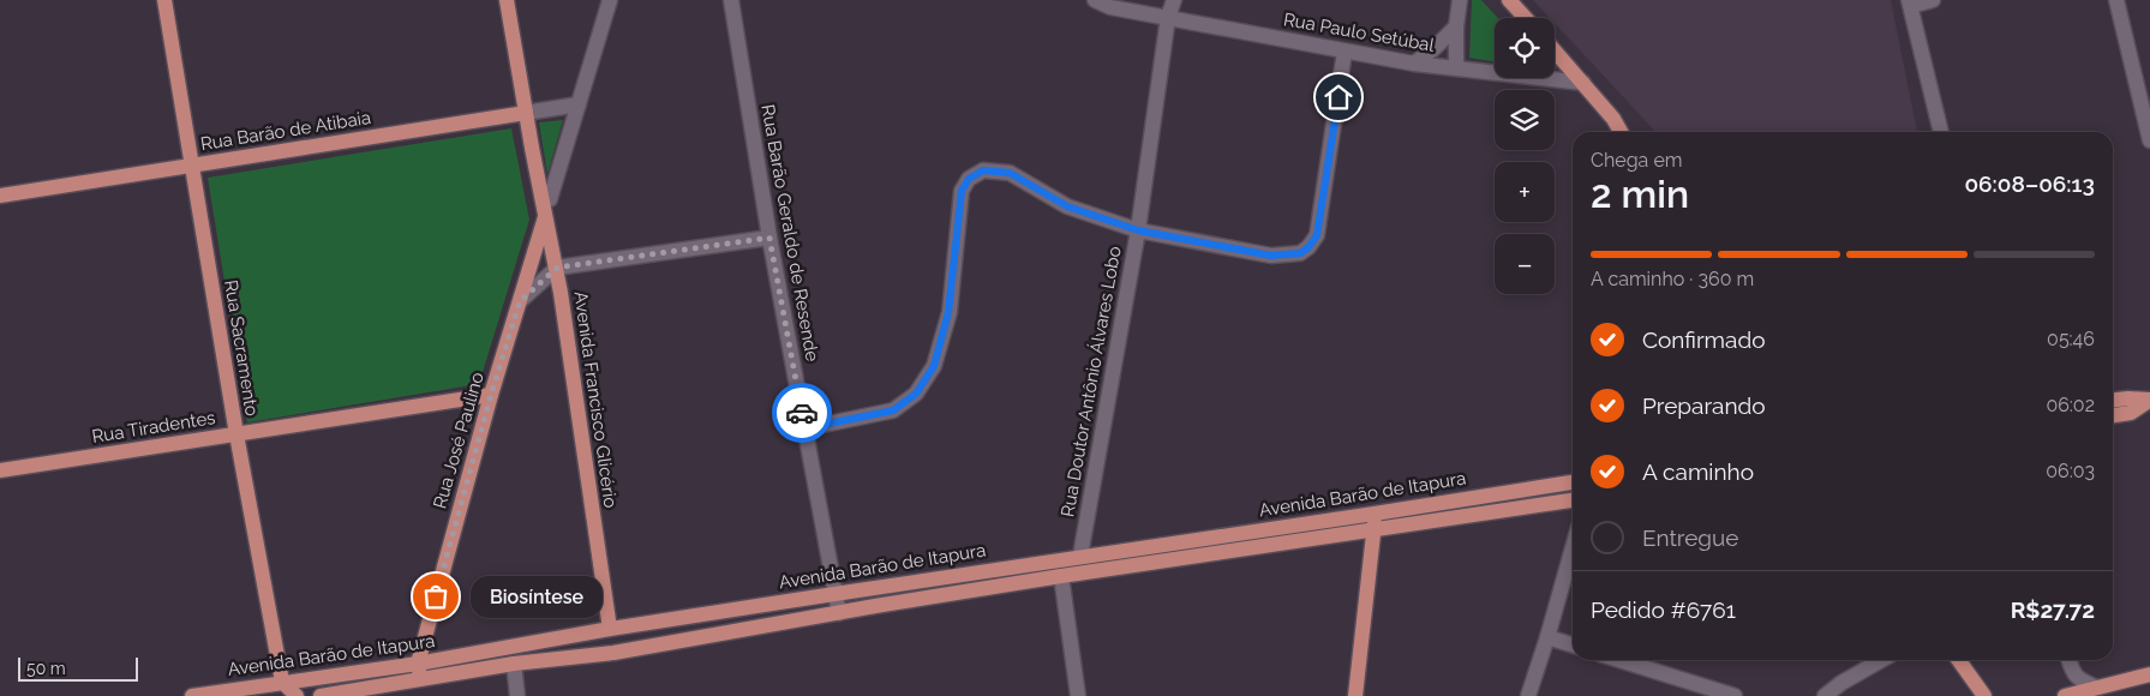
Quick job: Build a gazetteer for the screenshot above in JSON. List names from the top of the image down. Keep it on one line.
{"streets":{"main road":["Rua Barão de Atibaia","Rua Sacramento","Avenida Francisco Glicério","Rua Tiradentes","Rua José Paulino","Avenida Barão de Itapura"],"street":["Rua Paulo Setúbal","Rua Barão Geraldo de Resende","Rua Doutor Antônio Álvares Lobo"]},"crossings":[["Rua Paulo Setúbal","Rua Doutor Antônio Álvares Lobo"],["Rua Barão de Atibaia","Rua Sacramento"],["Rua Barão de Atibaia","Avenida Francisco Glicério"],["Rua Barão de Atibaia","Rua José Paulino"],["Rua Barão Geraldo de Resende","Avenida Barão de Itapura"],["Rua Sacramento","Rua Tiradentes"],["Rua Sacramento","Avenida Barão de Itapura"],["Rua Doutor Antônio Álvares Lobo","Avenida Barão de Itapura"],["Avenida Francisco Glicério","Rua José Paulino"],["Avenida Francisco Glicério","Avenida Barão de Itapura"],["Rua Tiradentes","Rua José Paulino"],["Rua José Paulino","Avenida Barão de Itapura"]],"places":["Biosíntese"],"scale_bar":"50 m","page":{"map_buttons":["+","−"],"heading":["2 min","Chega em","06:08–06:13"],"panel":["Pedido #6761","R$27.72"],"bar":"A caminho · 360 m","list":[["Confirmado","05:46"],["Preparando","06:02"],["A caminho","06:03"],"Entregue"],"bubble":"Biosíntese","scale":"50 m"}}
